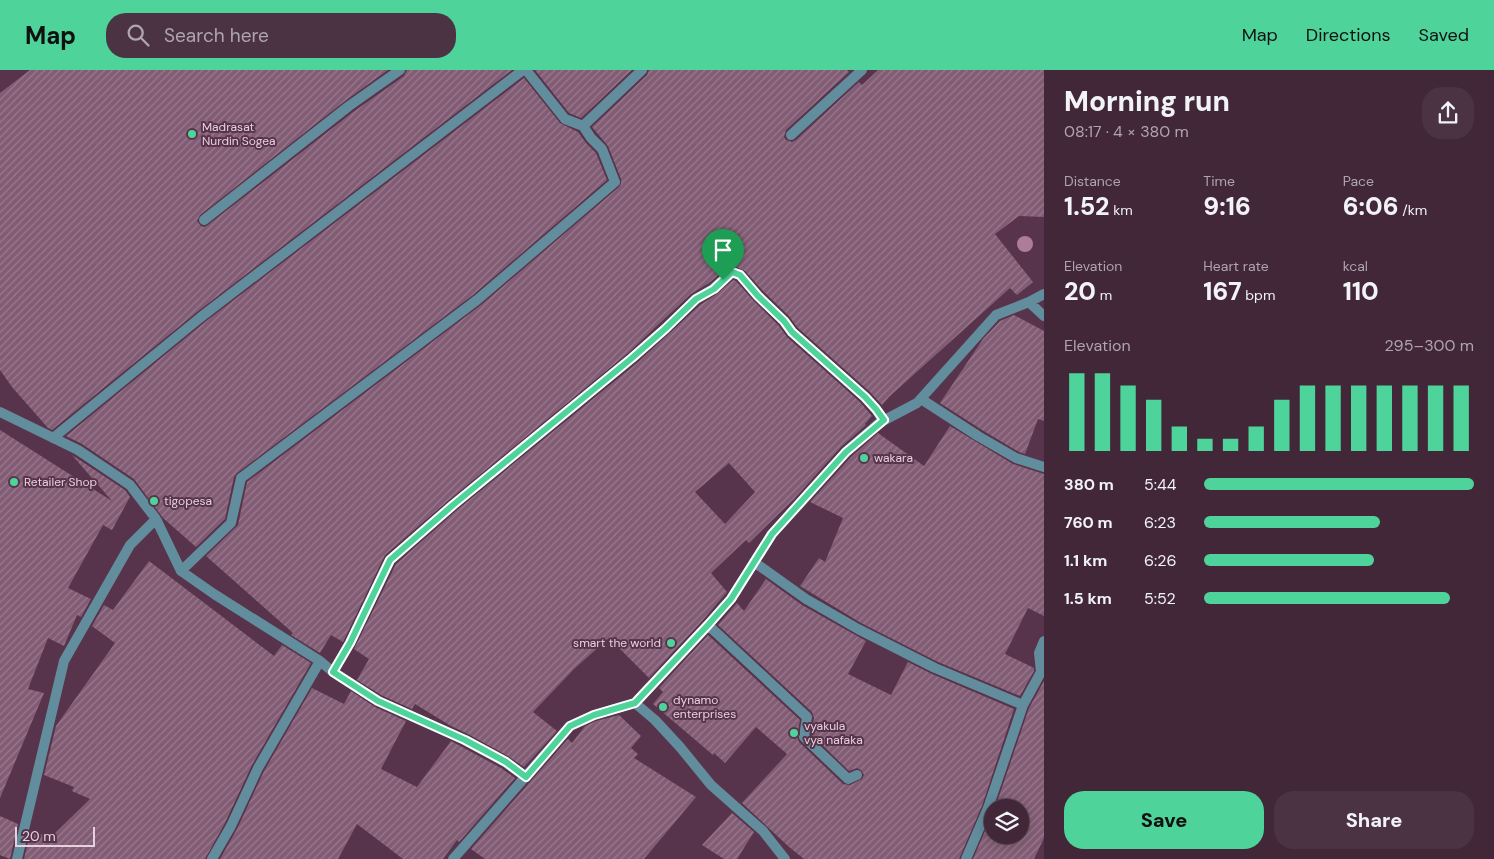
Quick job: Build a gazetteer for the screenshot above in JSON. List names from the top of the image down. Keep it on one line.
{"places":["Madrasat Nurdin Sogea","wakara","Retailer Shop","tigopesa","smart the world","dynamo enterprises","vyakula vya nafaka"],"scale_bar":"20 m","page":{"header":"Map","search":"Search here","nav":["Map","Directions","Saved"],"heading":["Morning run","08:17 · 4 × 380 m"],"stats":[["Distance","1.52 km"],["Time","9:16"],["Pace","6:06 /km"],["Elevation","20 m"],["Heart rate","167 bpm"],["kcal","110"]],"chart":["Elevation","295–300 m"],"list":[{"name":"380 m","note":"5:44"},{"name":"760 m","note":"6:23"},{"name":"1.1 km","note":"6:26"},{"name":"1.5 km","note":"5:52"}],"buttons":["Save","Share"],"scale":"20 m"}}
